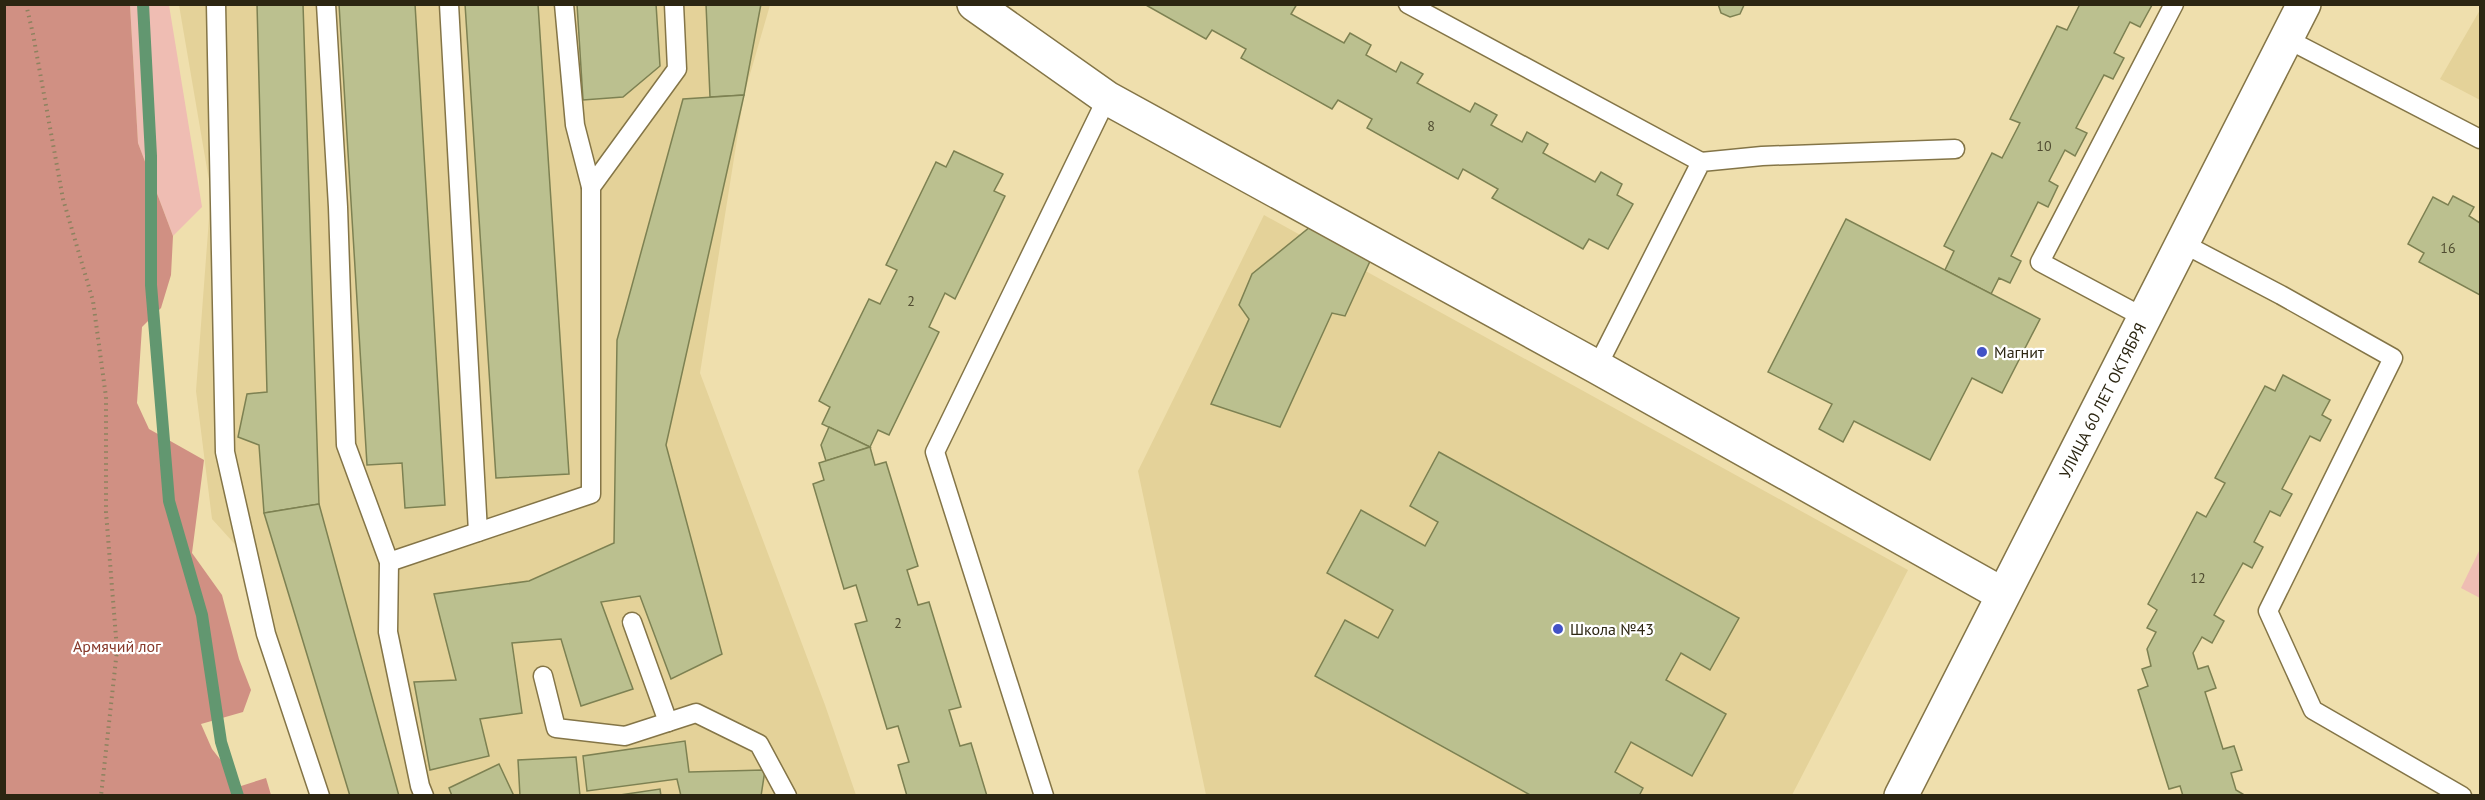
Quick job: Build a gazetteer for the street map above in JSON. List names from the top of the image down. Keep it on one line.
{"streets":{"street":["УЛИЦА 60 ЛЕТ ОКТЯБРЯ"]},"parks":["Армячий лог"],"places":["Магнит","Школа №43"],"house_numbers":["8","10","16","2","12","2"]}
